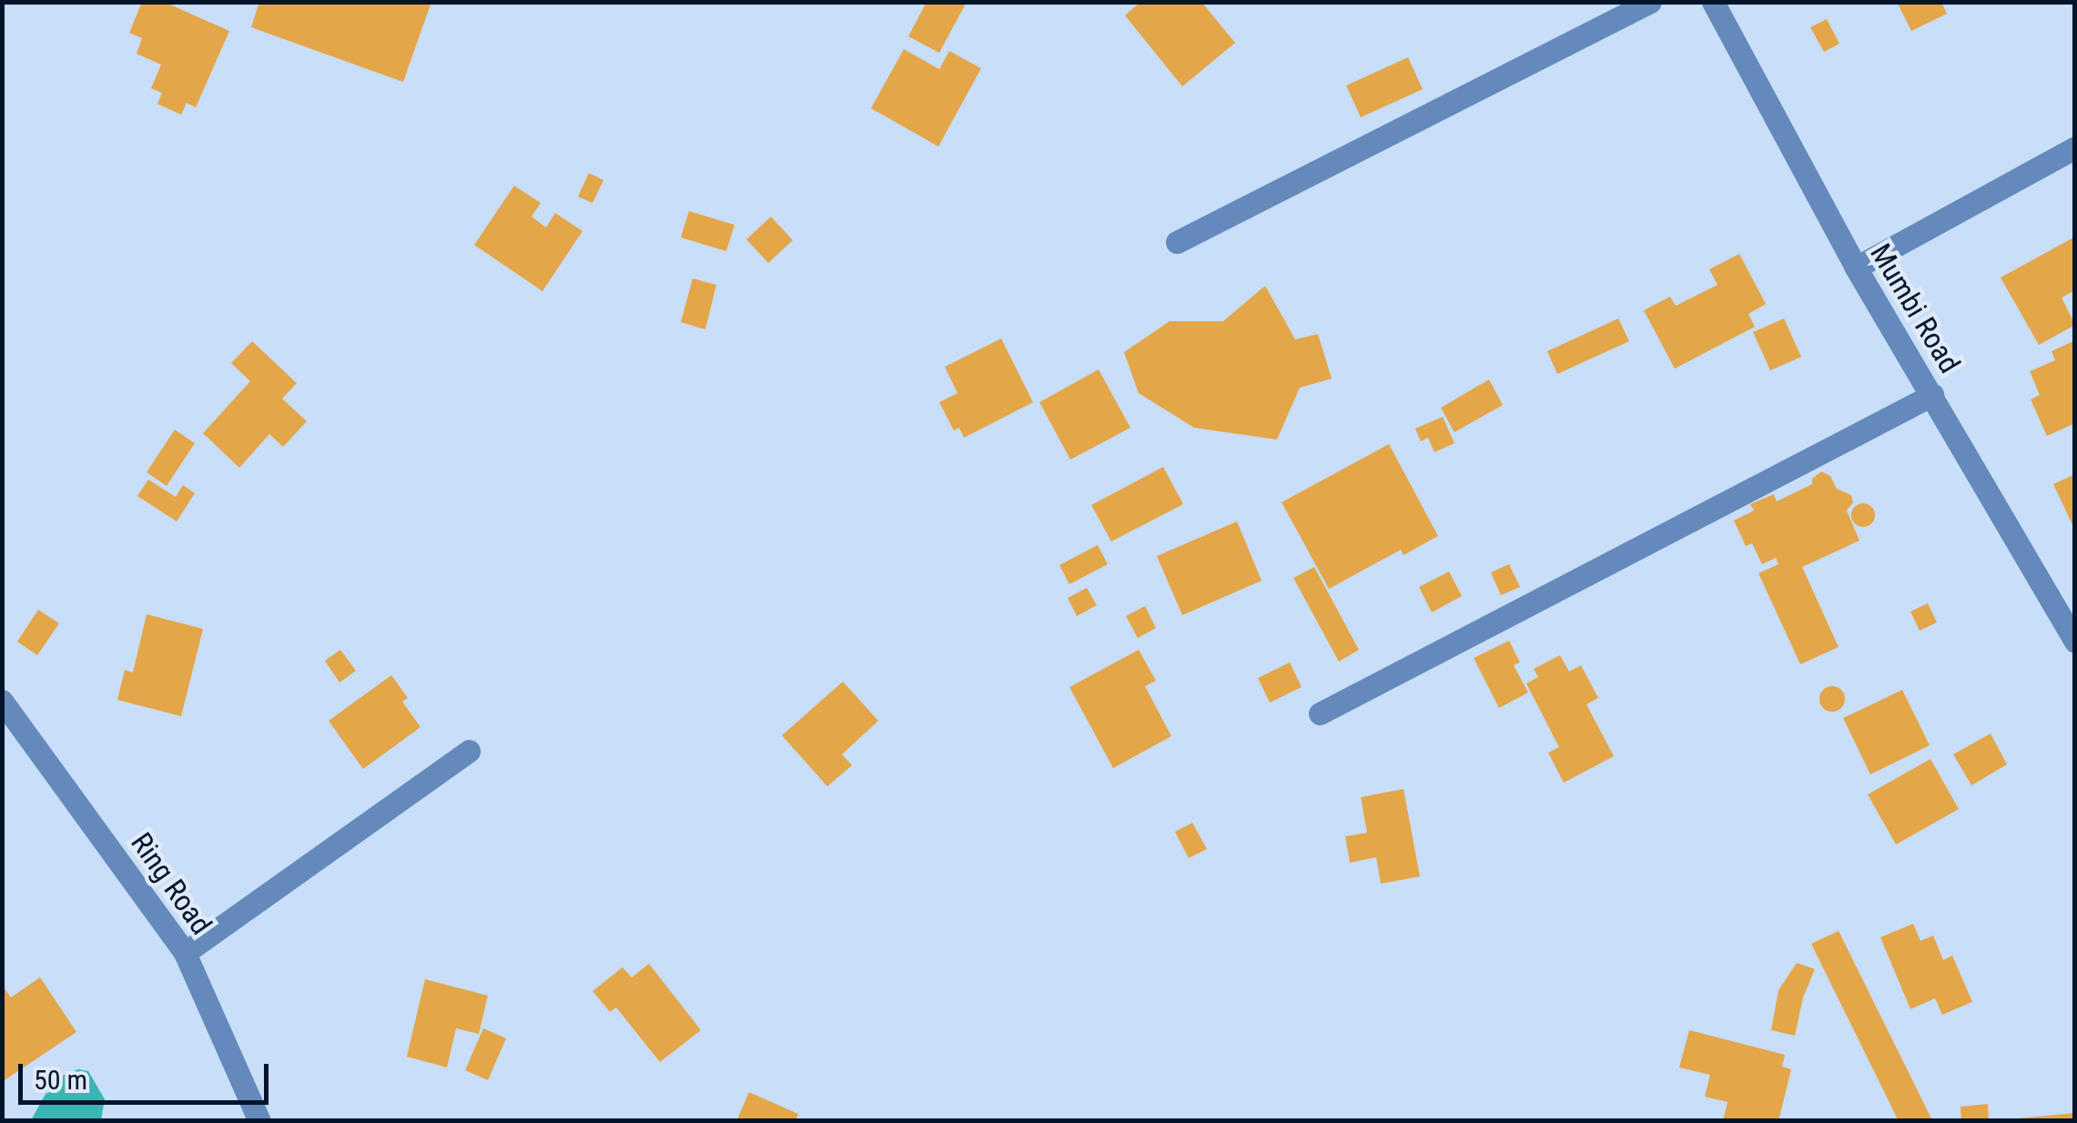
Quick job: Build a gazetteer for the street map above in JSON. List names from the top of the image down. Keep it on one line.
{"streets":{"street":["Mumbi Road","Ring Road"]},"scale_bar":"50 m"}
